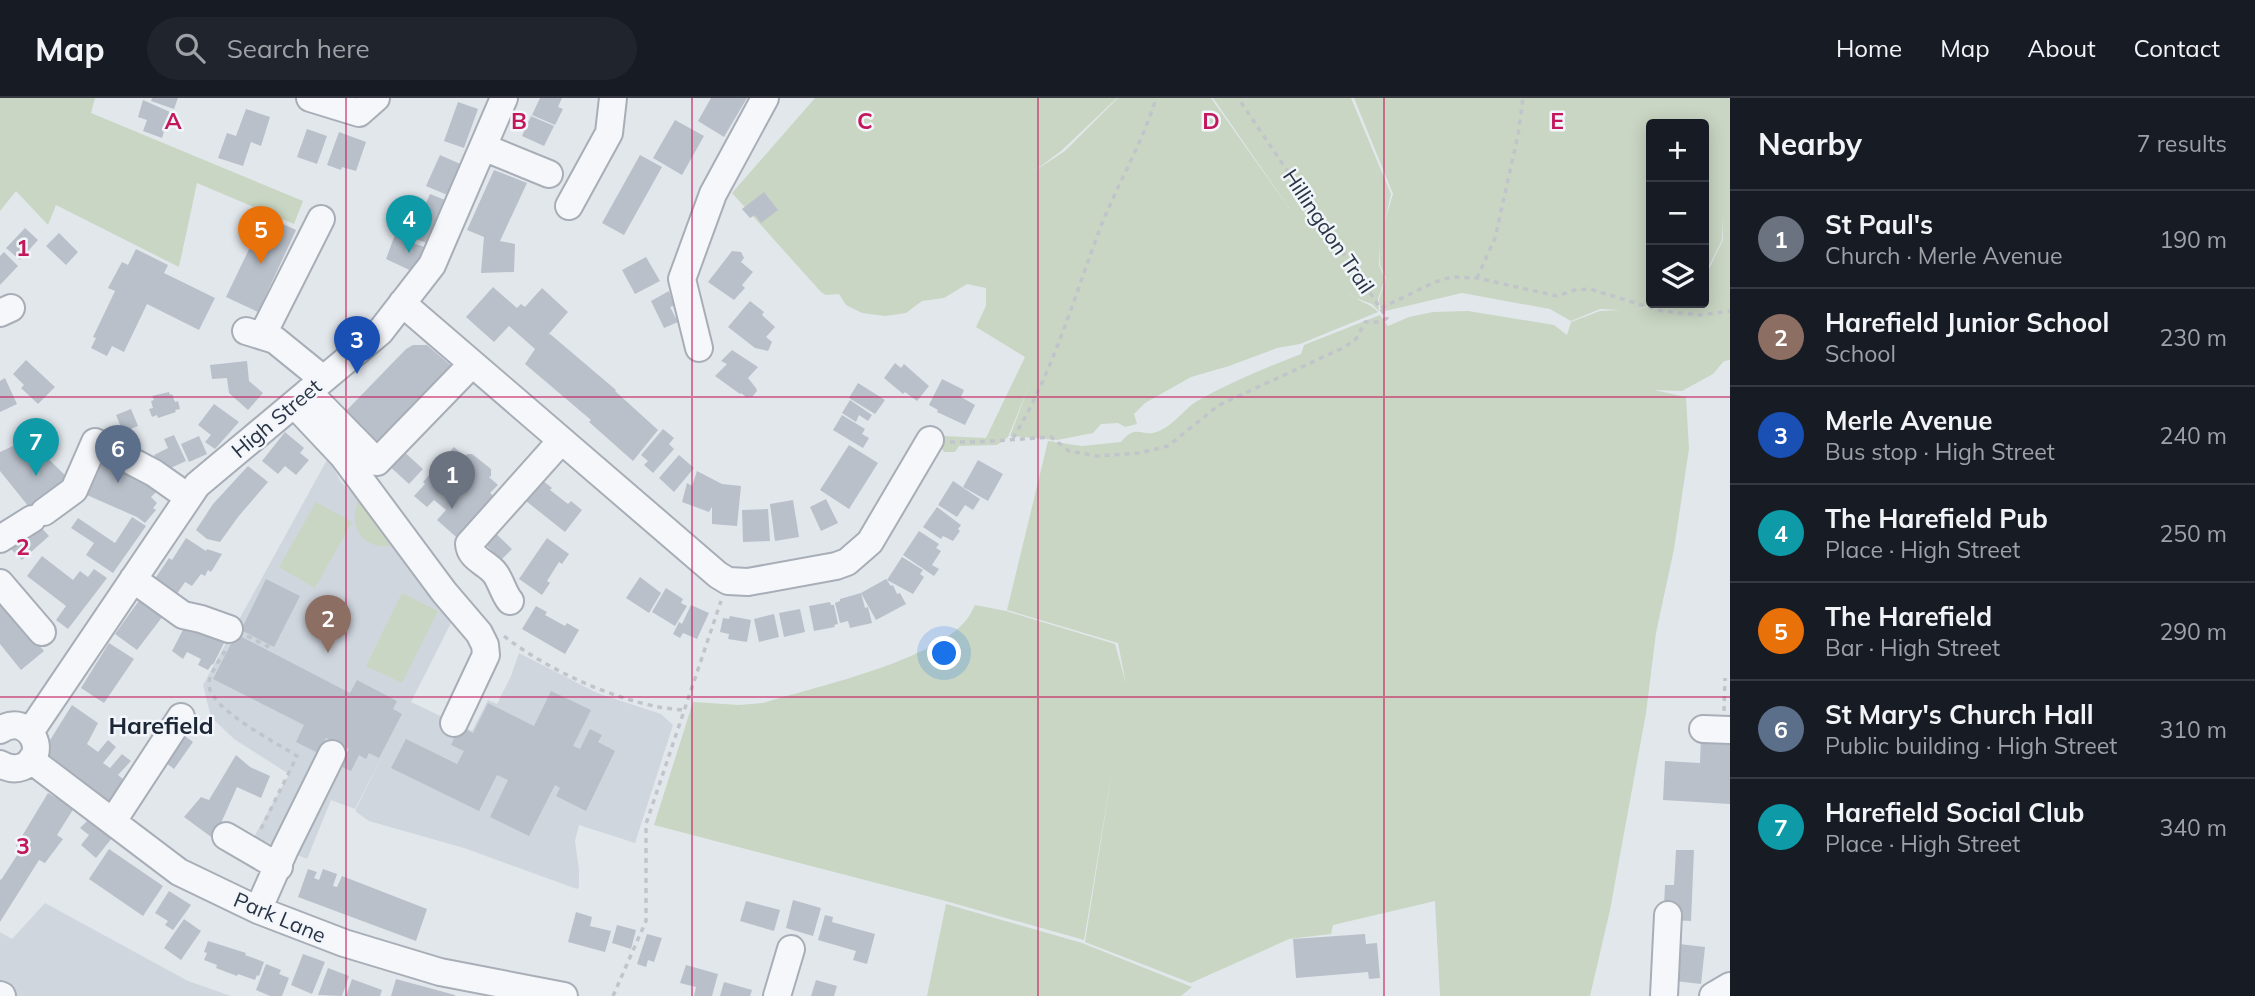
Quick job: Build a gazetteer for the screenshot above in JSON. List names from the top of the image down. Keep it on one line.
{"streets":{"street":["High Street","Park Lane"],"path":["Hillingdon Trail"]},"districts":["Harefield"],"page":{"header":"Map","search":"Search here","nav":["Home","Map","About","Contact"],"heading":["Nearby","7 results"],"map_buttons":["+","−"],"list":[{"mark":"1","name":"St Paul's","note":"Church · Merle Avenue","value":"190 m"},{"mark":"2","name":"Harefield Junior School","note":"School","value":"230 m"},{"mark":"3","name":"Merle Avenue","note":"Bus stop · High Street","value":"240 m"},{"mark":"4","name":"The Harefield Pub","note":"Place · High Street","value":"250 m"},{"mark":"5","name":"The Harefield","note":"Bar · High Street","value":"290 m"},{"mark":"6","name":"St Mary's Church Hall","note":"Public building · High Street","value":"310 m"},{"mark":"7","name":"Harefield Social Club","note":"Place · High Street","value":"340 m"}],"pins":["4","5","3","7","6","1","2"]},"grid":{"columns":["A","B","C","D","E"],"rows":["1","2","3"]}}
